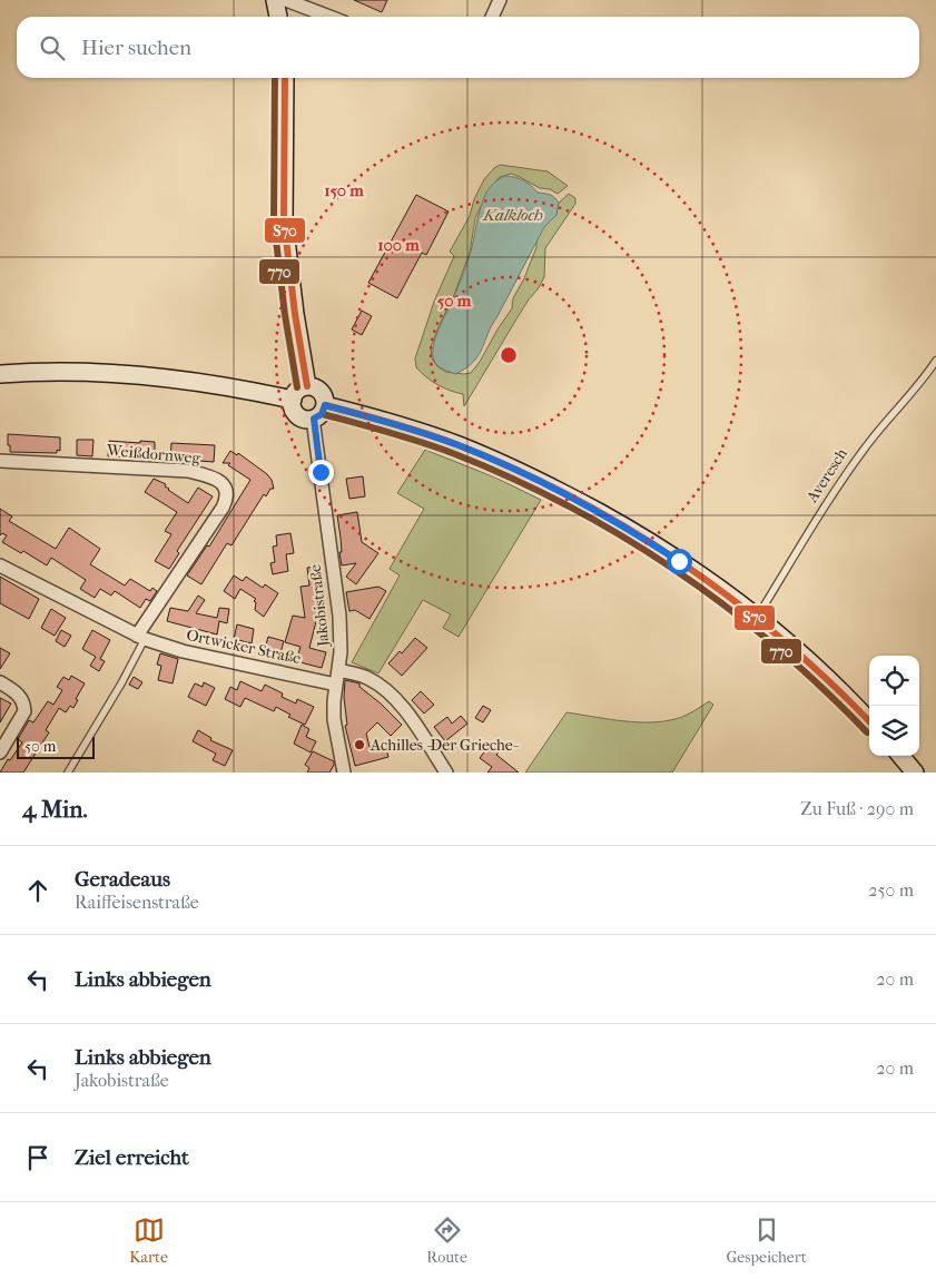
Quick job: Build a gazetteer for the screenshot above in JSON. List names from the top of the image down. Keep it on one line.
{"streets":{"street":["Weißdornweg","Jakobistraße","Ortwicker Straße"],"lane":["Averesch"]},"crossings":[["Weißdornweg","Ortwicker Straße"],["Jakobistraße","Ortwicker Straße"]],"water":["Kalkloch"],"places":["Achilles -Der Grieche-"],"lines":["transit line S70","transit line 770"],"scale_bar":"50 m","page":{"search":"Hier suchen","scale":"50 m","heading":["4 Min.","Zu Fuß · 290 m"],"list":[["Geradeaus","Raiffeisenstraße","250 m"],["Links abbiegen","20 m"],["Links abbiegen","Jakobistraße","20 m"],"Ziel erreicht"],"nav":["Karte","Route","Gespeichert"]},"rings":["150 m","100 m","50 m"]}
